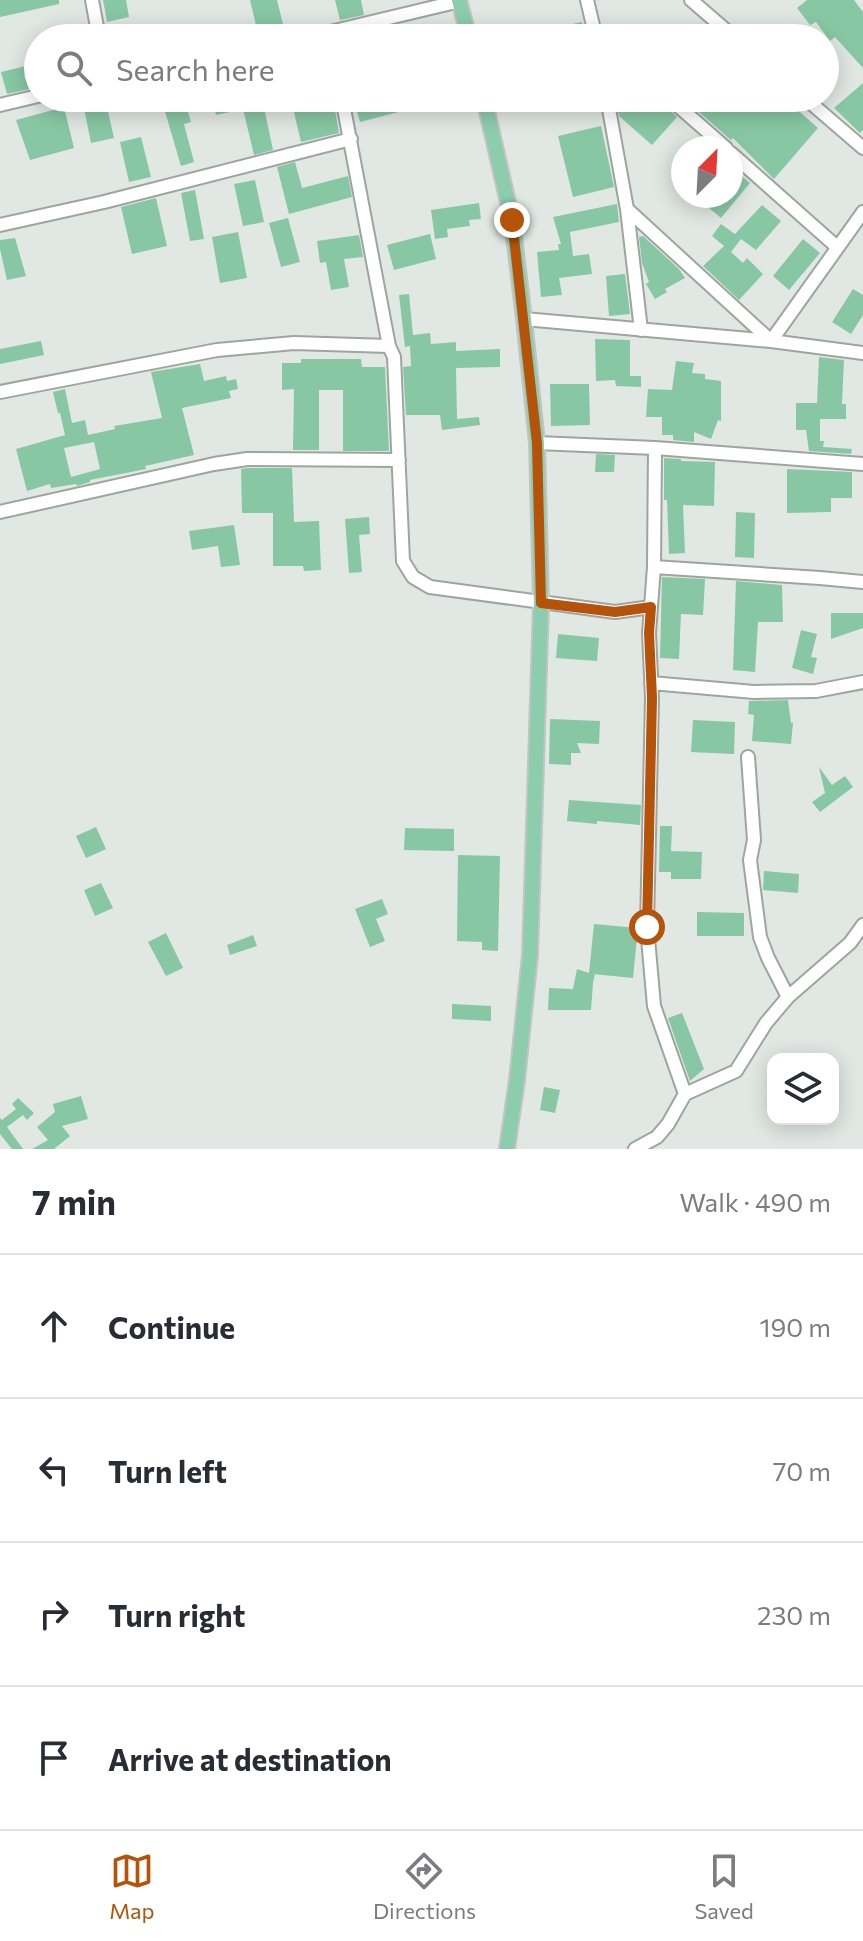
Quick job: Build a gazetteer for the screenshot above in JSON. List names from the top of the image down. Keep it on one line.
{"north":"top right","page":{"search":"Search here","heading":["7 min","Walk · 490 m"],"list":[["Continue","190 m"],["Turn left","70 m"],["Turn right","230 m"],"Arrive at destination"],"nav":["Map","Directions","Saved"]}}
